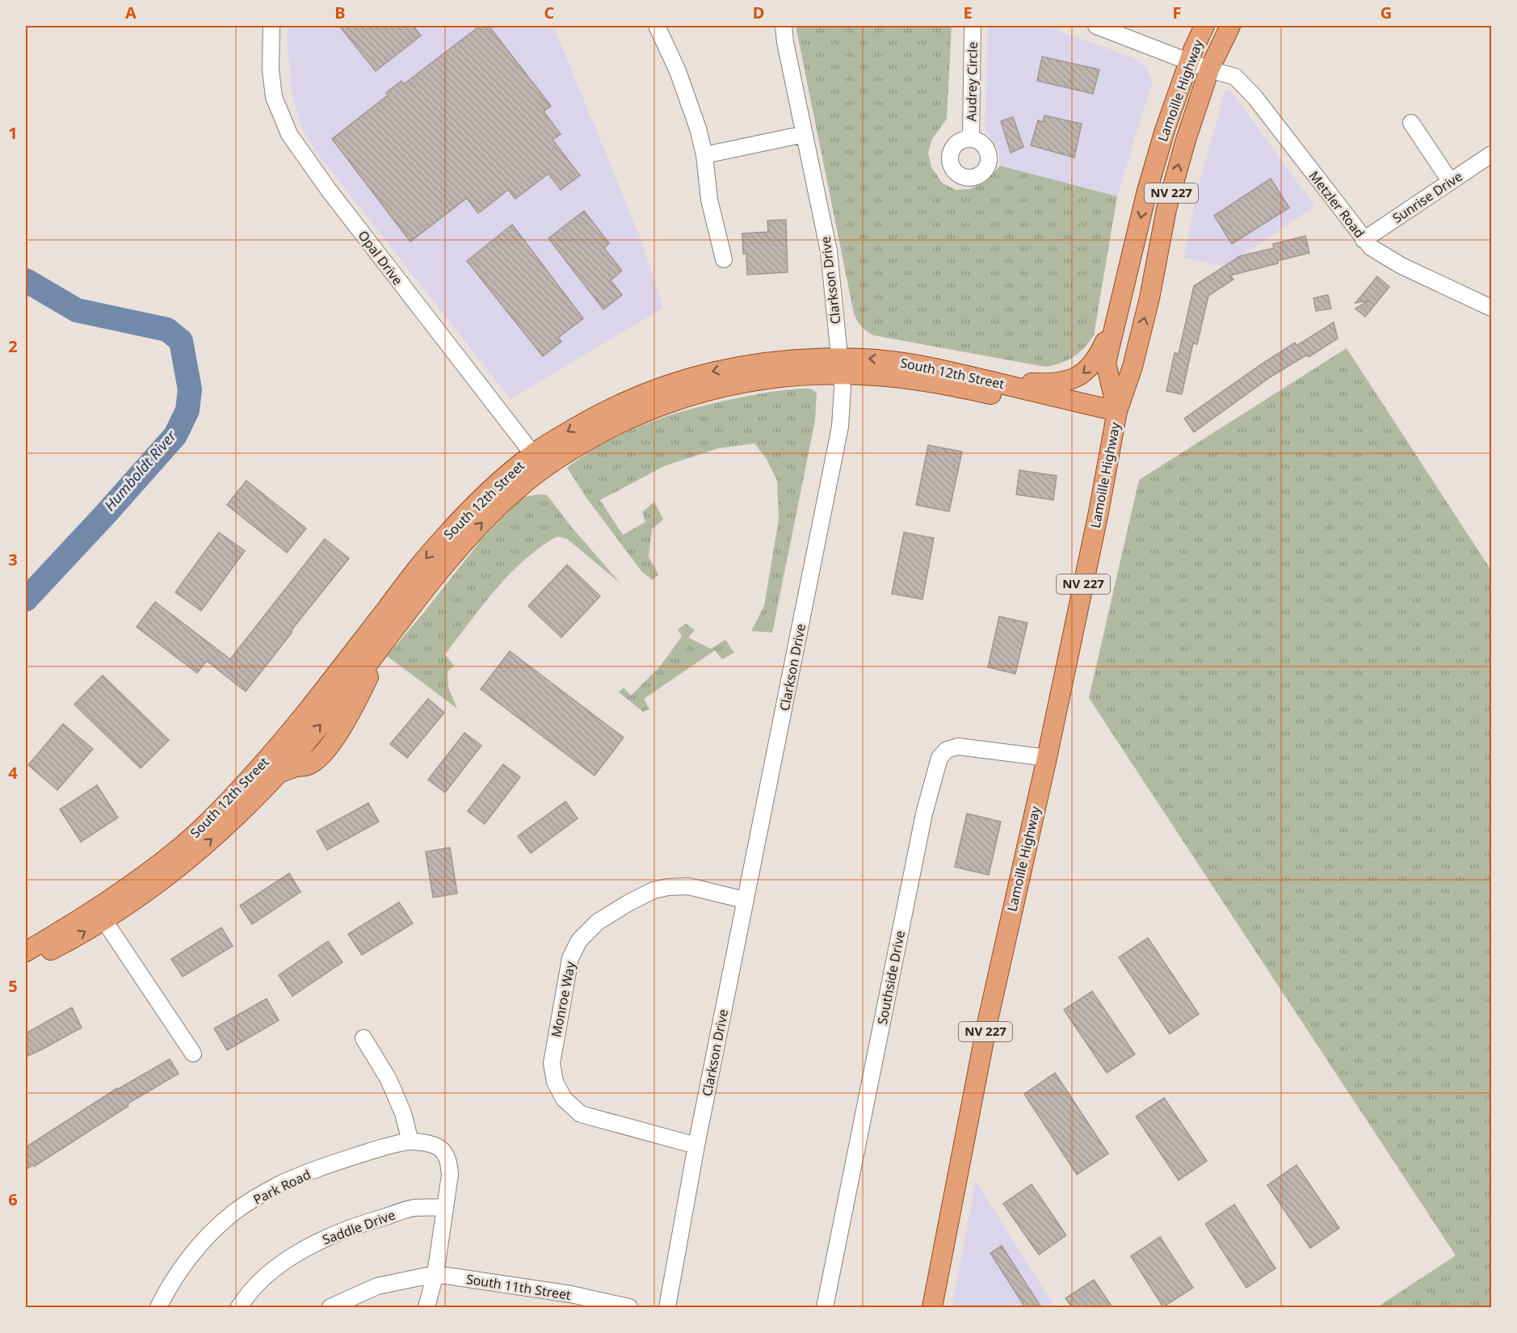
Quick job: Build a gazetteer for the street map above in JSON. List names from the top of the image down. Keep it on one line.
{"streets":{"main road":["Lamoille Highway","NV 227","South 12th Street"],"street":["Audrey Circle","Sunrise Drive","Metzler Road","Opal Drive","Clarkson Drive","Southside Drive","Monroe Way","Park Road","Saddle Drive","South 11th Street"]},"crossings":[["Lamoille Highway","Metzler Road"],["Lamoille Highway","South 12th Street"],["Lamoille Highway","Southside Drive"],["Sunrise Drive","Metzler Road"],["Opal Drive","South 12th Street"],["Clarkson Drive","South 12th Street"],["Clarkson Drive","Monroe Way"],["Park Road","Saddle Drive"]],"water":["Humboldt River"],"grid":{"columns":["A","B","C","D","E","F","G"],"rows":["1","2","3","4","5","6"]}}
